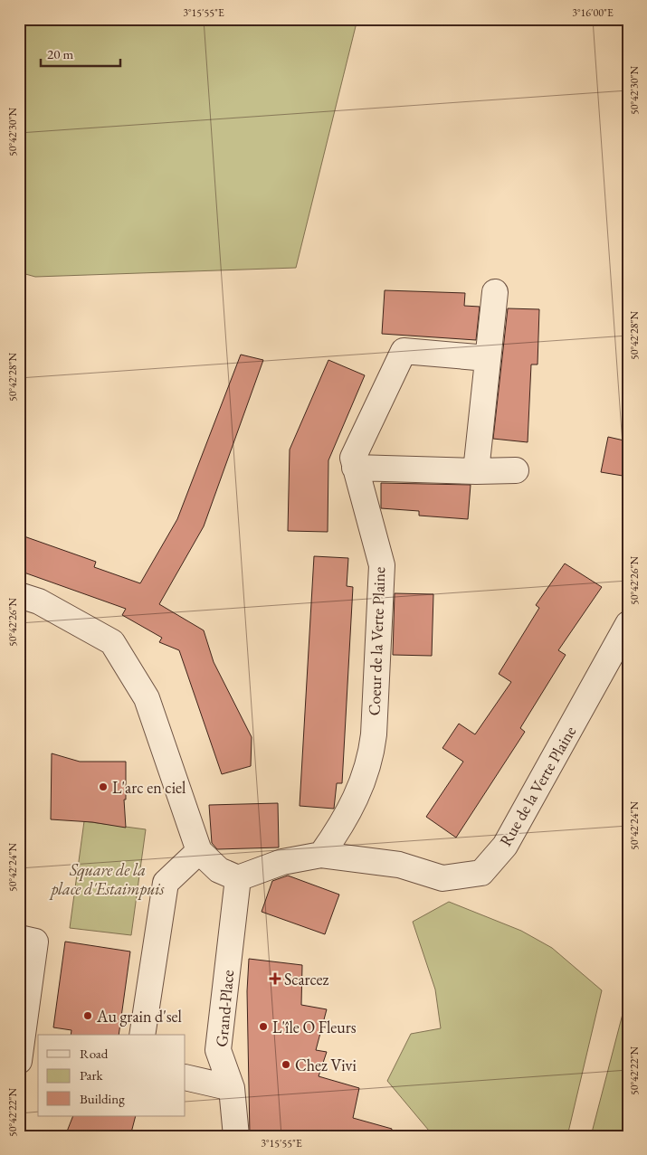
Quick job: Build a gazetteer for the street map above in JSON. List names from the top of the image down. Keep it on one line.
{"streets":{"street":["Coeur de la Verte Plaine","Rue de la Verte Plaine","Grand-Place"]},"crossings":[["Coeur de la Verte Plaine","Rue de la Verte Plaine"],["Rue de la Verte Plaine","Grand-Place"]],"parks":["Square de la place d'Estaimpuis"],"places":{"other":["L'arc en ciel","Au grain d'sel","L'île O Fleurs","Chez Vivi"],"health":["Scarcez"]},"legend":["Road","Park","Building"],"scale_bar":"20 m","coordinates":["3°15'55\"E","3°16'00\"E","50°42'30\"N","50°42'28\"N","50°42'26\"N","50°42'24\"N","50°42'22\"N"]}
